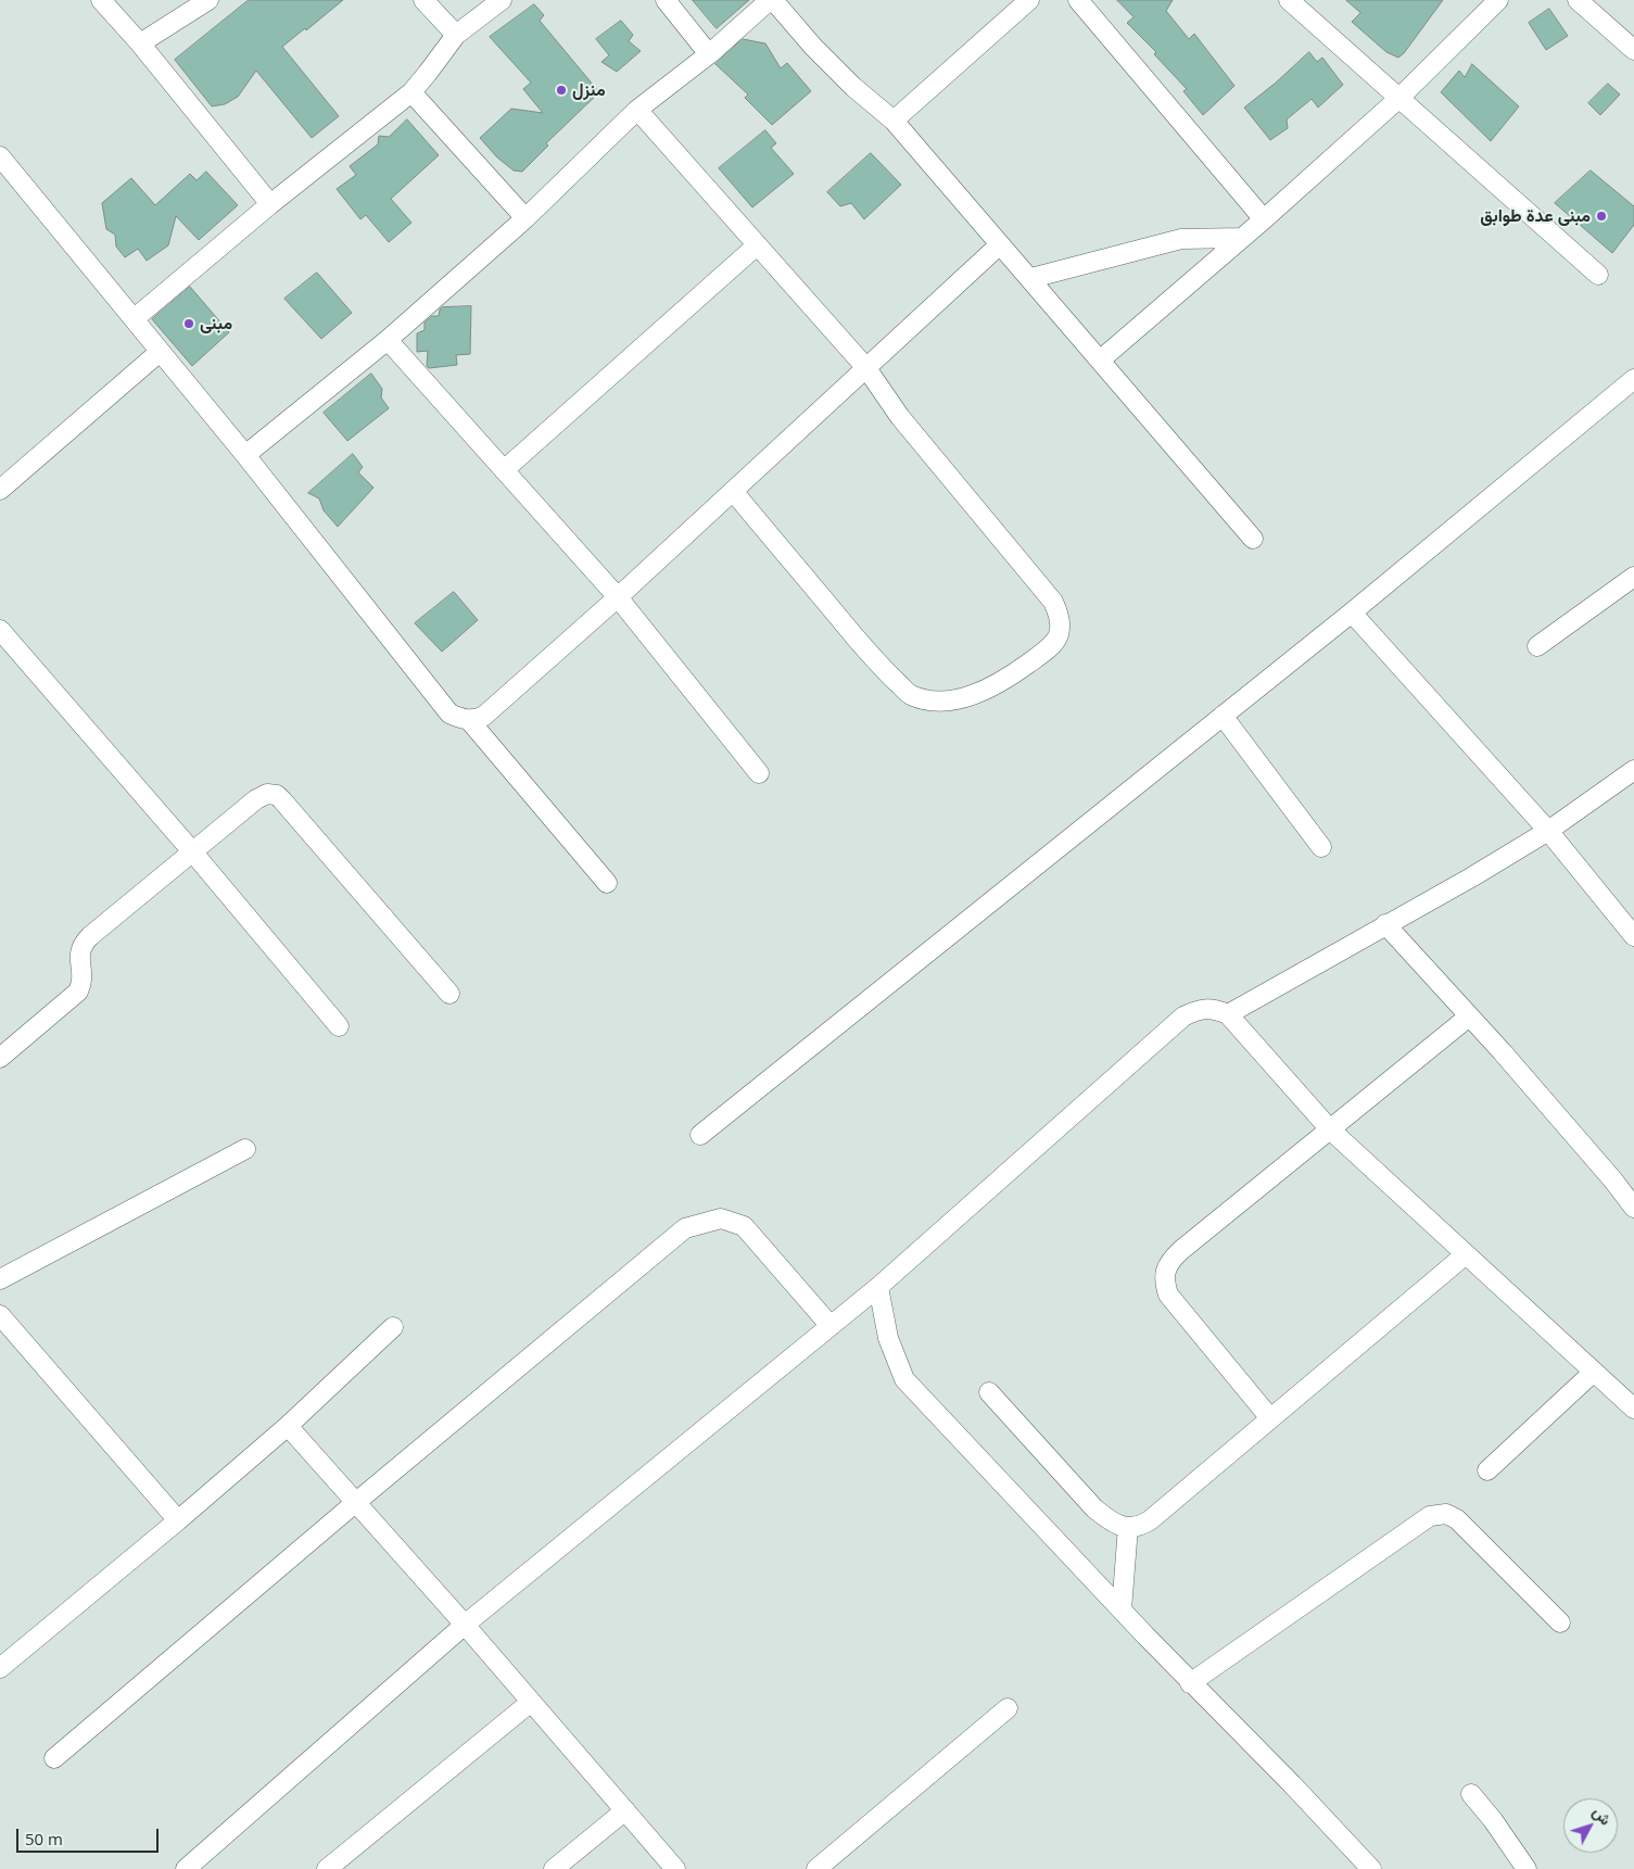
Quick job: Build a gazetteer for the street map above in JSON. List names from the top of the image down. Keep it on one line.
{"places":["منزل","مبنى عدة طوابق","مبنى"],"scale_bar":"50 m","north":"top right"}
